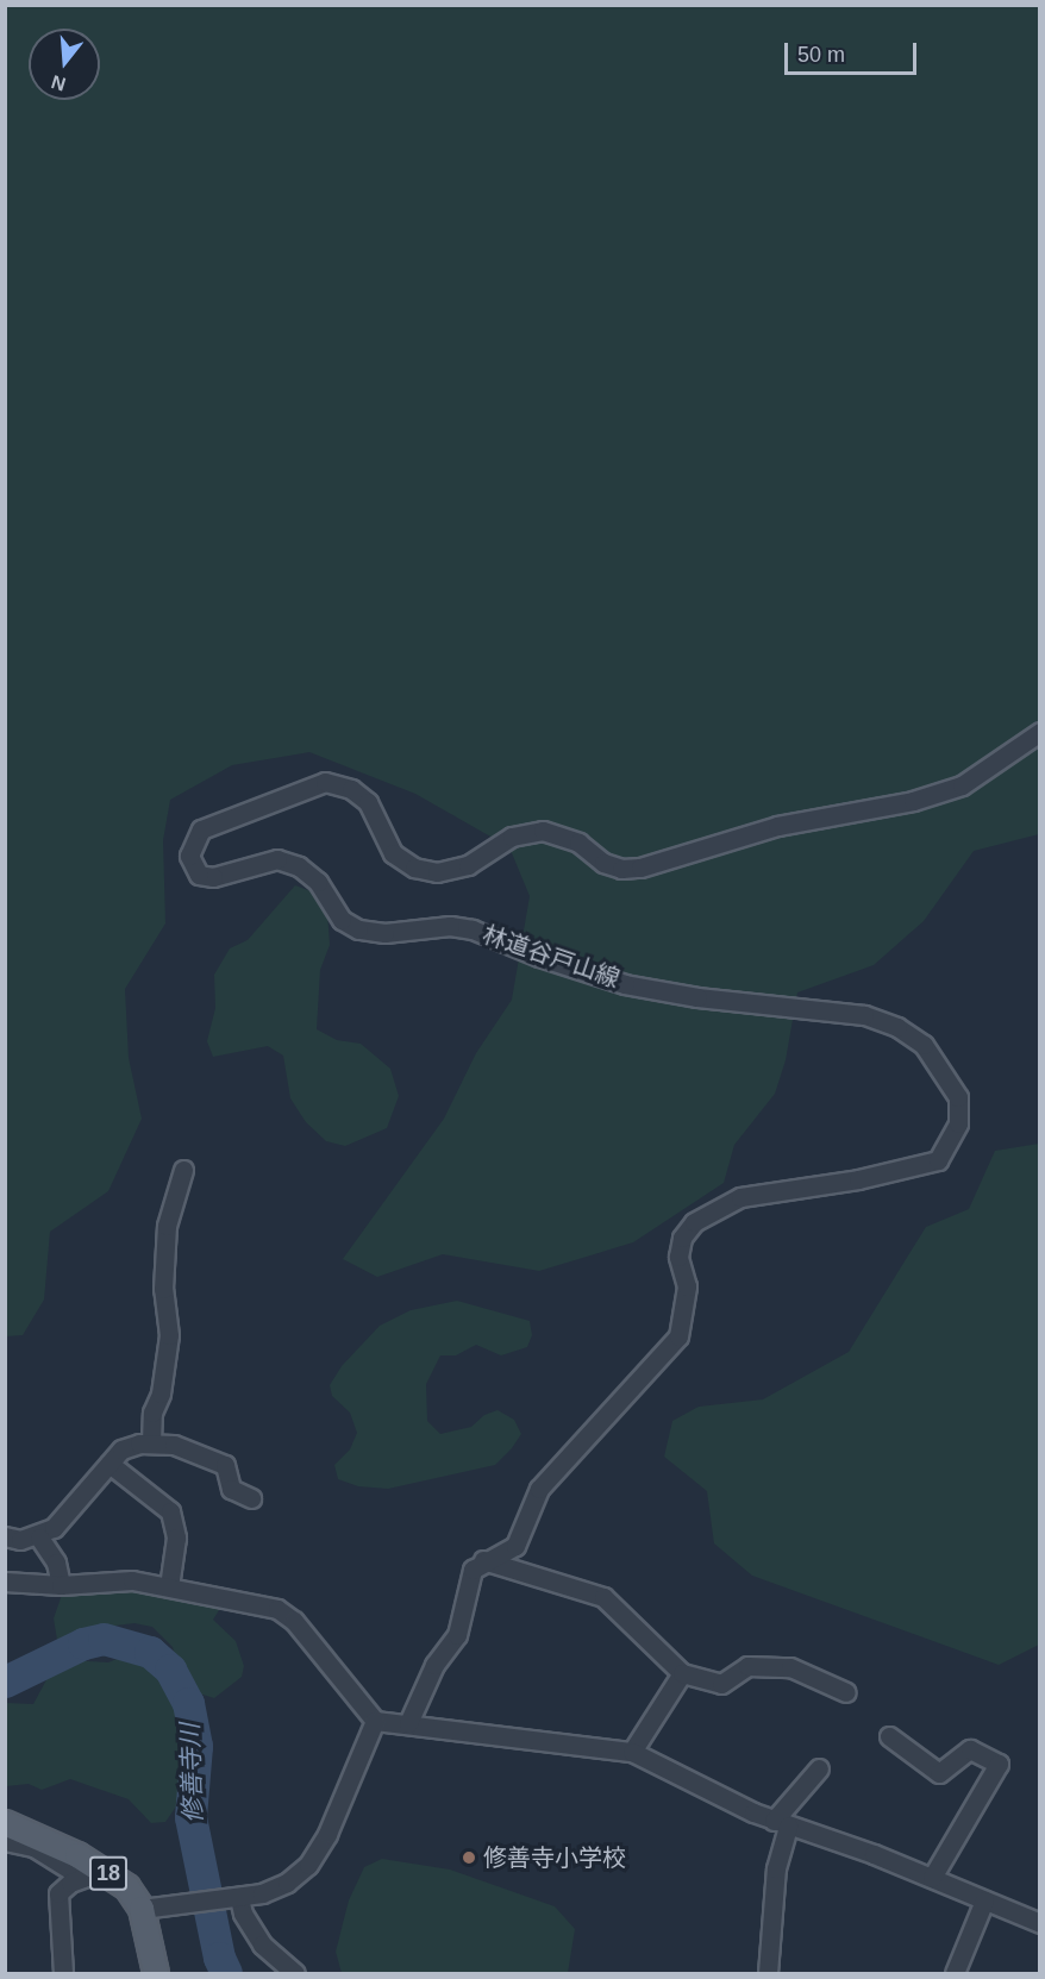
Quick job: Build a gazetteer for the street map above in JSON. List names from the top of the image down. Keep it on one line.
{"streets":{"main road":["18"],"street":["林道谷戸山線"]},"water":["修善寺川"],"places":["修善寺小学校"],"scale_bar":"50 m","north":"bottom"}
